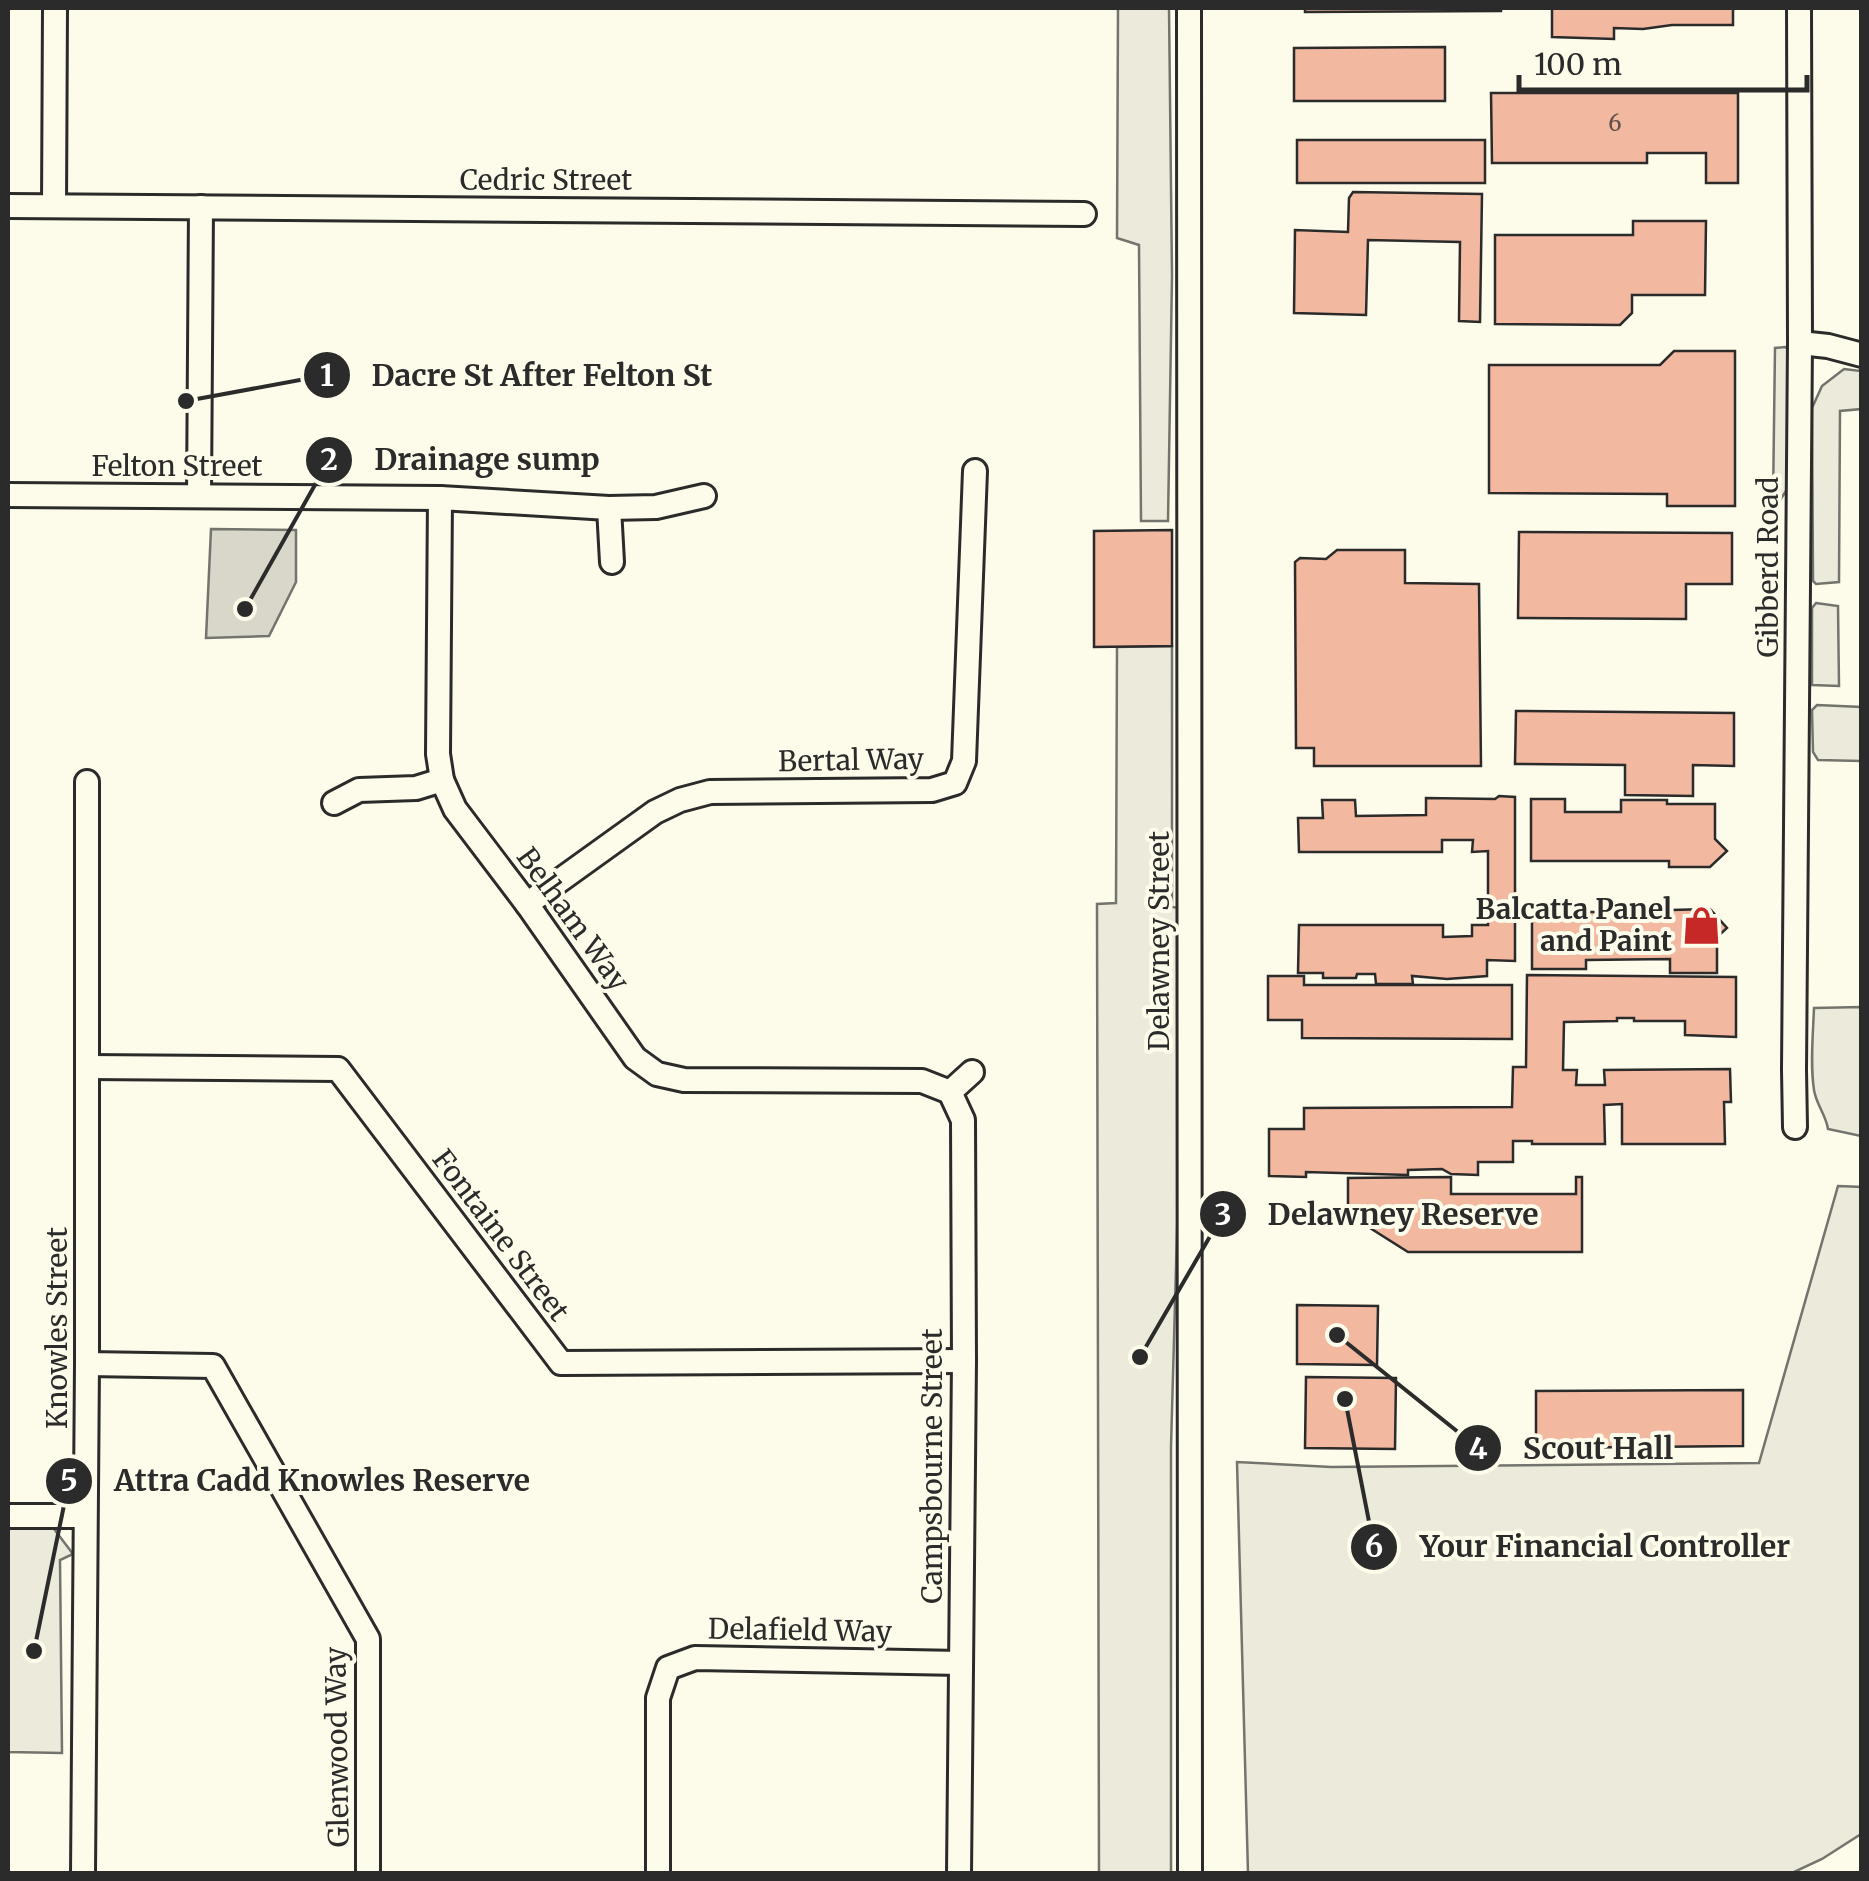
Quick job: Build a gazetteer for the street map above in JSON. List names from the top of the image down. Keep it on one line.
{"streets":{"street":["Cedric Street","Felton Street","Gibberd Road","Bertal Way","Belham Way","Delawney Street","Fontaine Street","Knowles Street","Campsbourne Street","Delafield Way","Glenwood Way"]},"crossings":[["Felton Street","Belham Way"],["Bertal Way","Belham Way"],["Belham Way","Campsbourne Street"],["Fontaine Street","Knowles Street"],["Fontaine Street","Campsbourne Street"],["Knowles Street","Glenwood Way"],["Campsbourne Street","Delafield Way"]],"places":{"other":["Dacre St After Felton St","Drainage sump","Scout Hall","Delawney Reserve","Your Financial Controller","Attra Cadd Knowles Reserve"],"shop":["Balcatta Panel and Paint"]},"house_numbers":["6"],"scale_bar":"100 m"}
